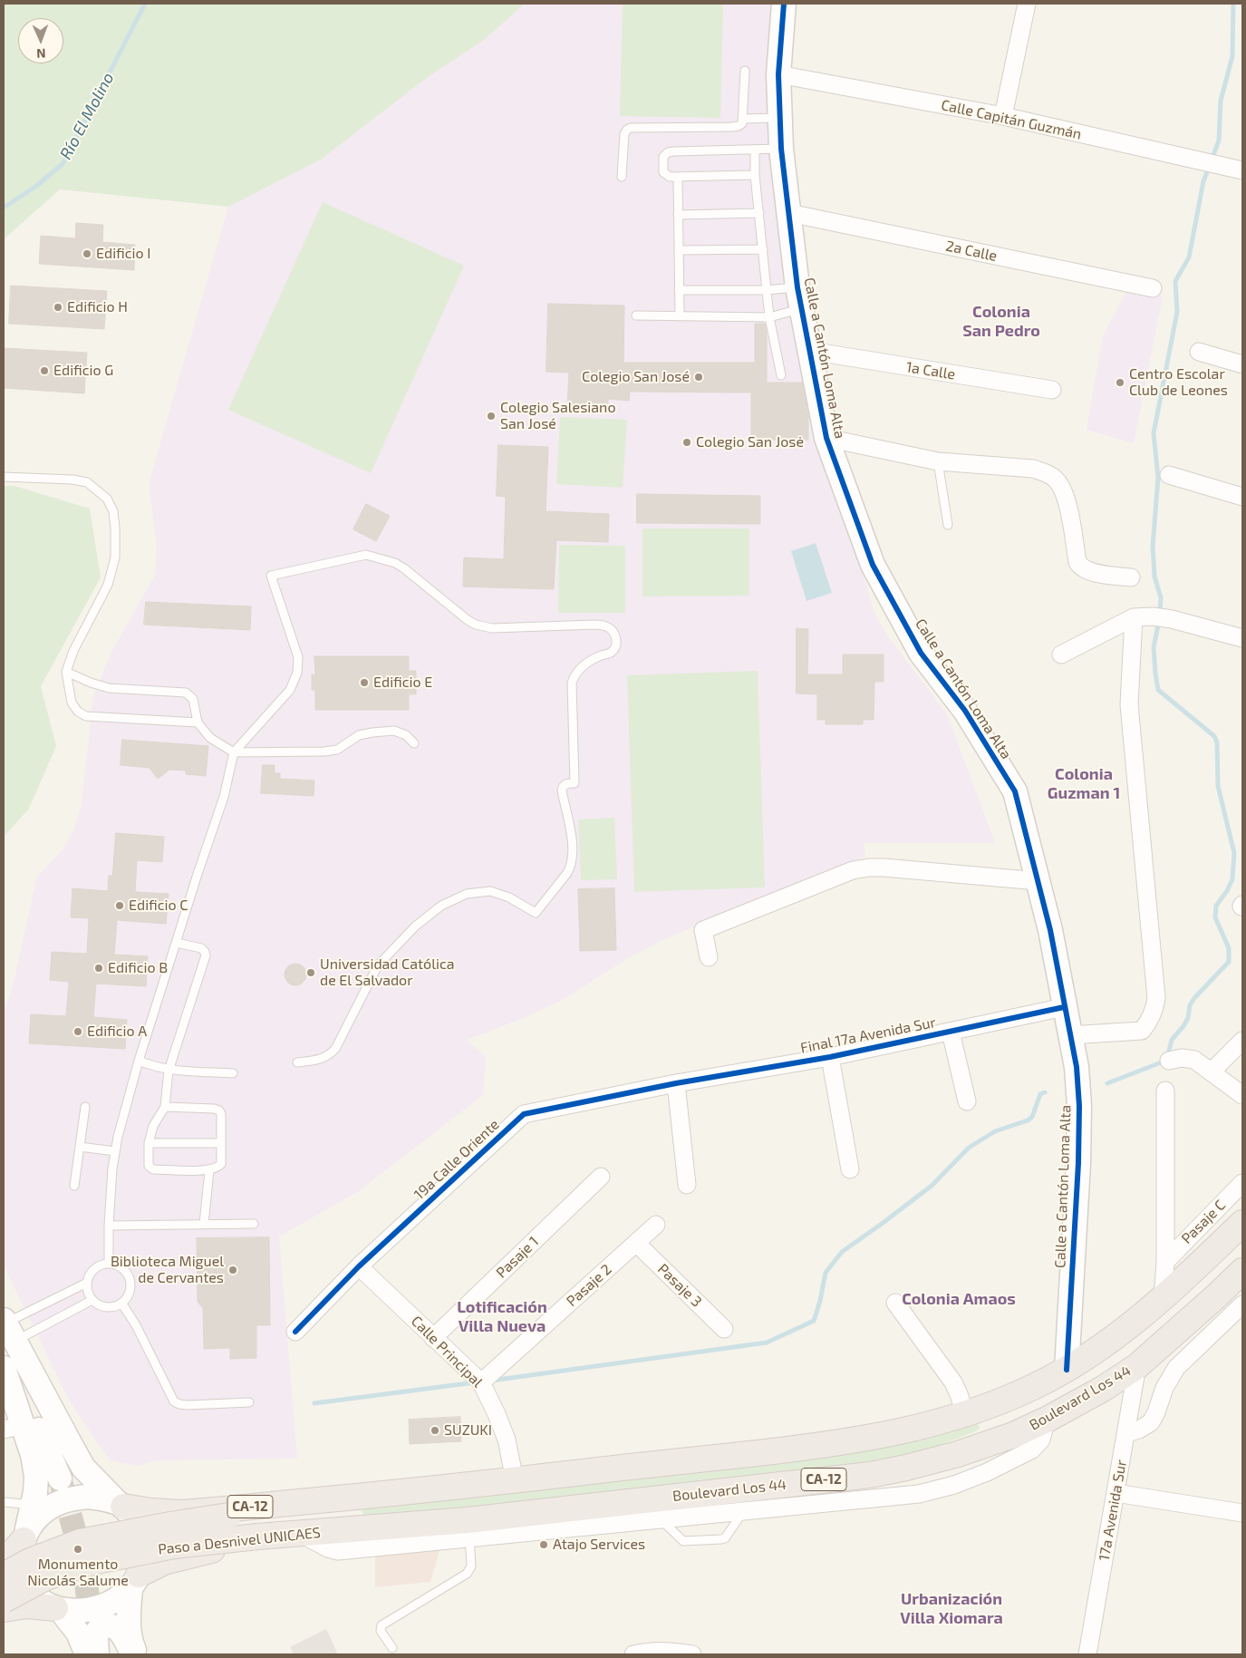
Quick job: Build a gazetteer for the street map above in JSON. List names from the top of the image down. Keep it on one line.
{"streets":{"highway":["Boulevard Los 44","CA-12","Paso a Desnivel UNICAES"],"street":["Calle Capitán Guzmán","2a Calle","Calle a Cantón Loma Alta","1a Calle","Final 17a Avenida Sur","19a Calle Oriente","Pasaje C","Pasaje 1","Pasaje 2","Pasaje 3","Calle Principal","17a Avenida Sur"]},"crossings":[["Calle Capitán Guzmán","Calle a Cantón Loma Alta"],["2a Calle","Calle a Cantón Loma Alta"],["Calle a Cantón Loma Alta","1a Calle"],["Calle a Cantón Loma Alta","Final 17a Avenida Sur"],["Calle a Cantón Loma Alta","CA-12"],["Final 17a Avenida Sur","19a Calle Oriente"],["19a Calle Oriente","Calle Principal"],["Pasaje 1","Calle Principal"],["Pasaje 2","Pasaje 3"],["Pasaje 2","Calle Principal"],["Calle Principal","CA-12"],["Boulevard Los 44","CA-12"],["Boulevard Los 44","17a Avenida Sur"],["Boulevard Los 44","Paso a Desnivel UNICAES"],["CA-12","Paso a Desnivel UNICAES"]],"districts":["Colonia San Pedro","Colonia Guzman 1","Colonia Amaos","Lotificación Villa Nueva","Urbanización Villa Xiomara"],"water":["Río El Molino"],"places":["Edificio I","Edificio H","Edificio G","Colegio San José","Centro Escolar Club de Leones","Colegio Salesiano San José","Colegio San Josė","Edificio E","Edificio C","Edificio B","Universidad Católica de El Salvador","Edificio A","Biblioteca Miguel de Cervantes","SUZUKI","Atajo Services","Monumento Nicolás Salume"],"north":"bottom"}
